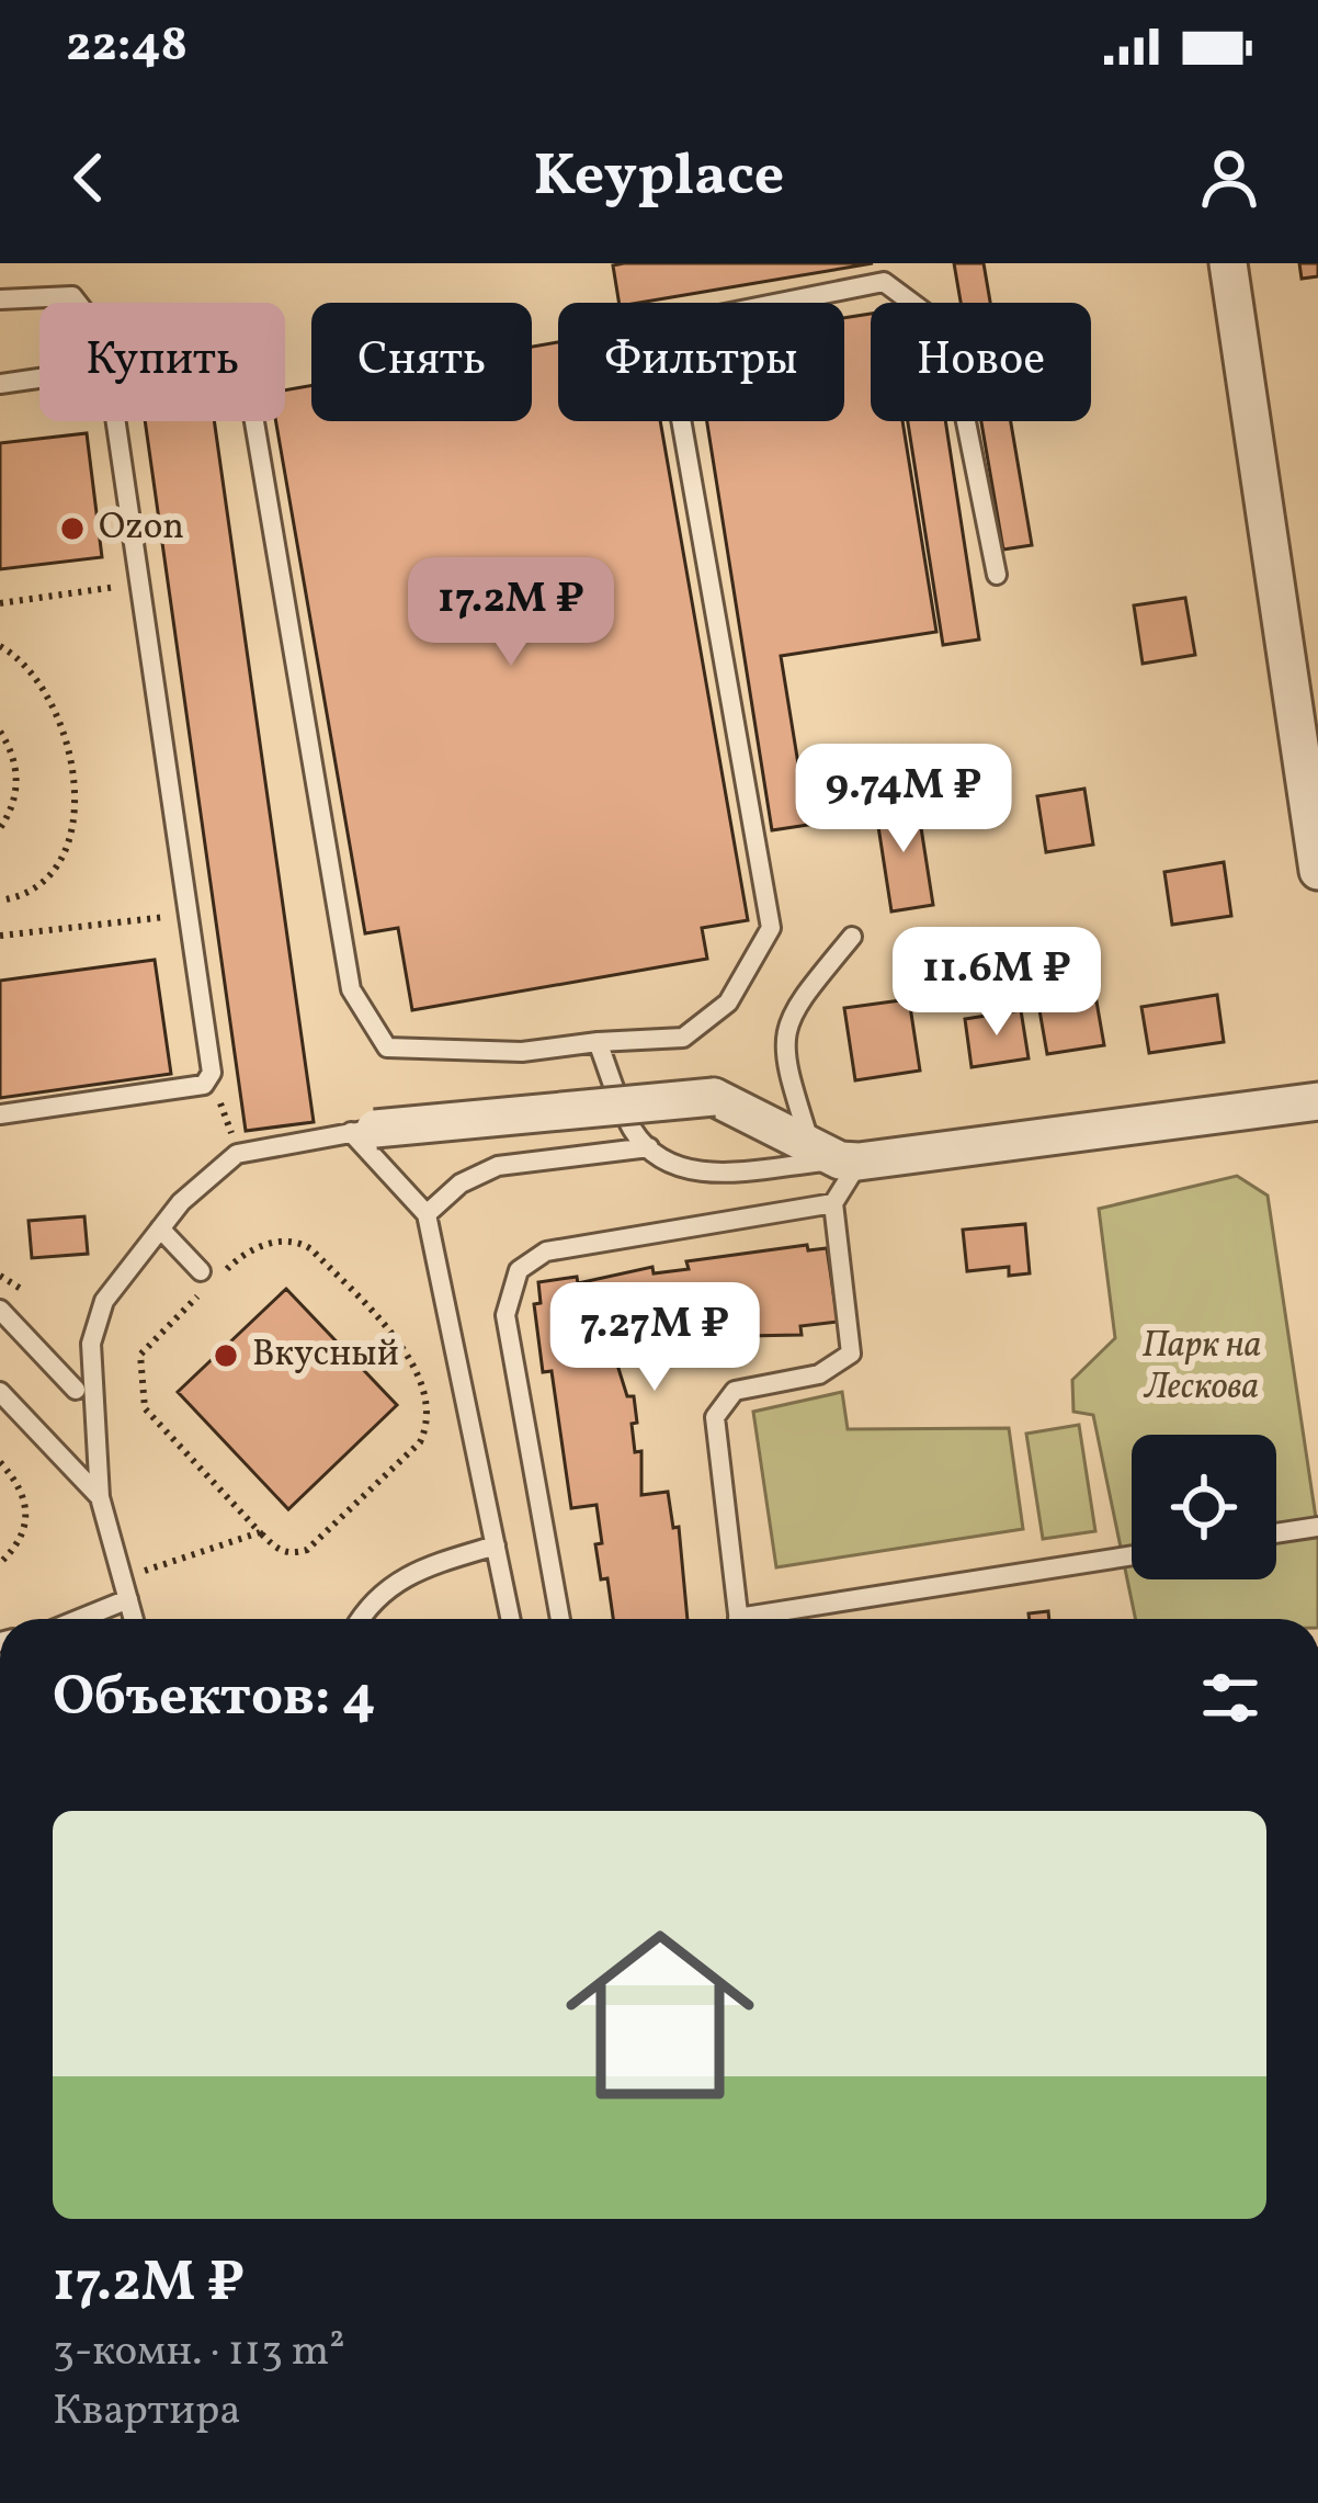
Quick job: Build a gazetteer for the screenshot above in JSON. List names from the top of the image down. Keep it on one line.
{"parks":["Парк на Лескова"],"places":["Ozon","Вкусный"],"page":{"status":"22:48","header":"Keyplace","chip":["Купить","Снять","Фильтры","Новое"],"price":["17.2M ₽","9.74M ₽","11.6M ₽","7.27M ₽"],"heading":"Объектов: 4","list":[{"name":"17.2M ₽","note":"3-комн. · 113 m² · Квартира"}]}}
